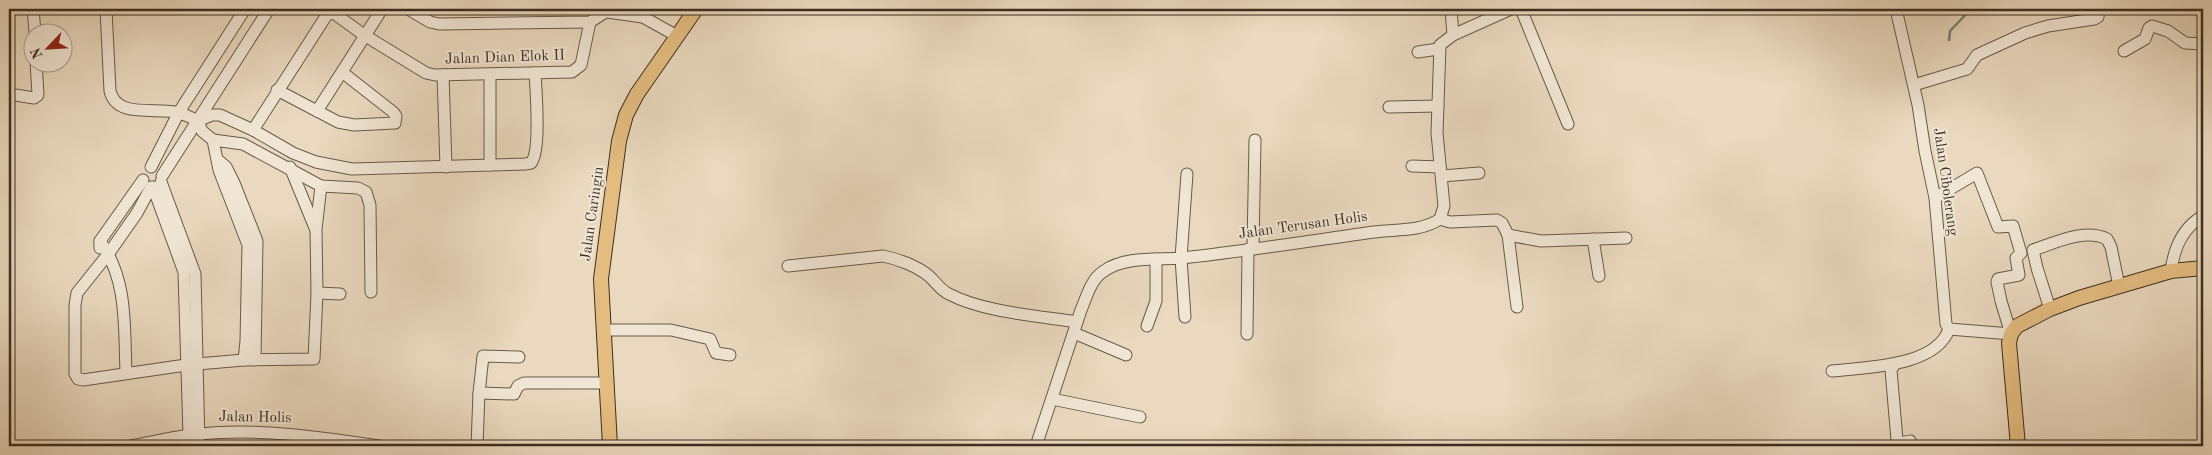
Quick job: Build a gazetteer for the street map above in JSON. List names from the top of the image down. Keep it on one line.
{"streets":{"main road":["Jalan Caringin"],"street":["Jalan Dian Elok II","Jalan Cibolerang","Jalan Terusan Holis","Jalan Holis"]},"north":"bottom left"}
